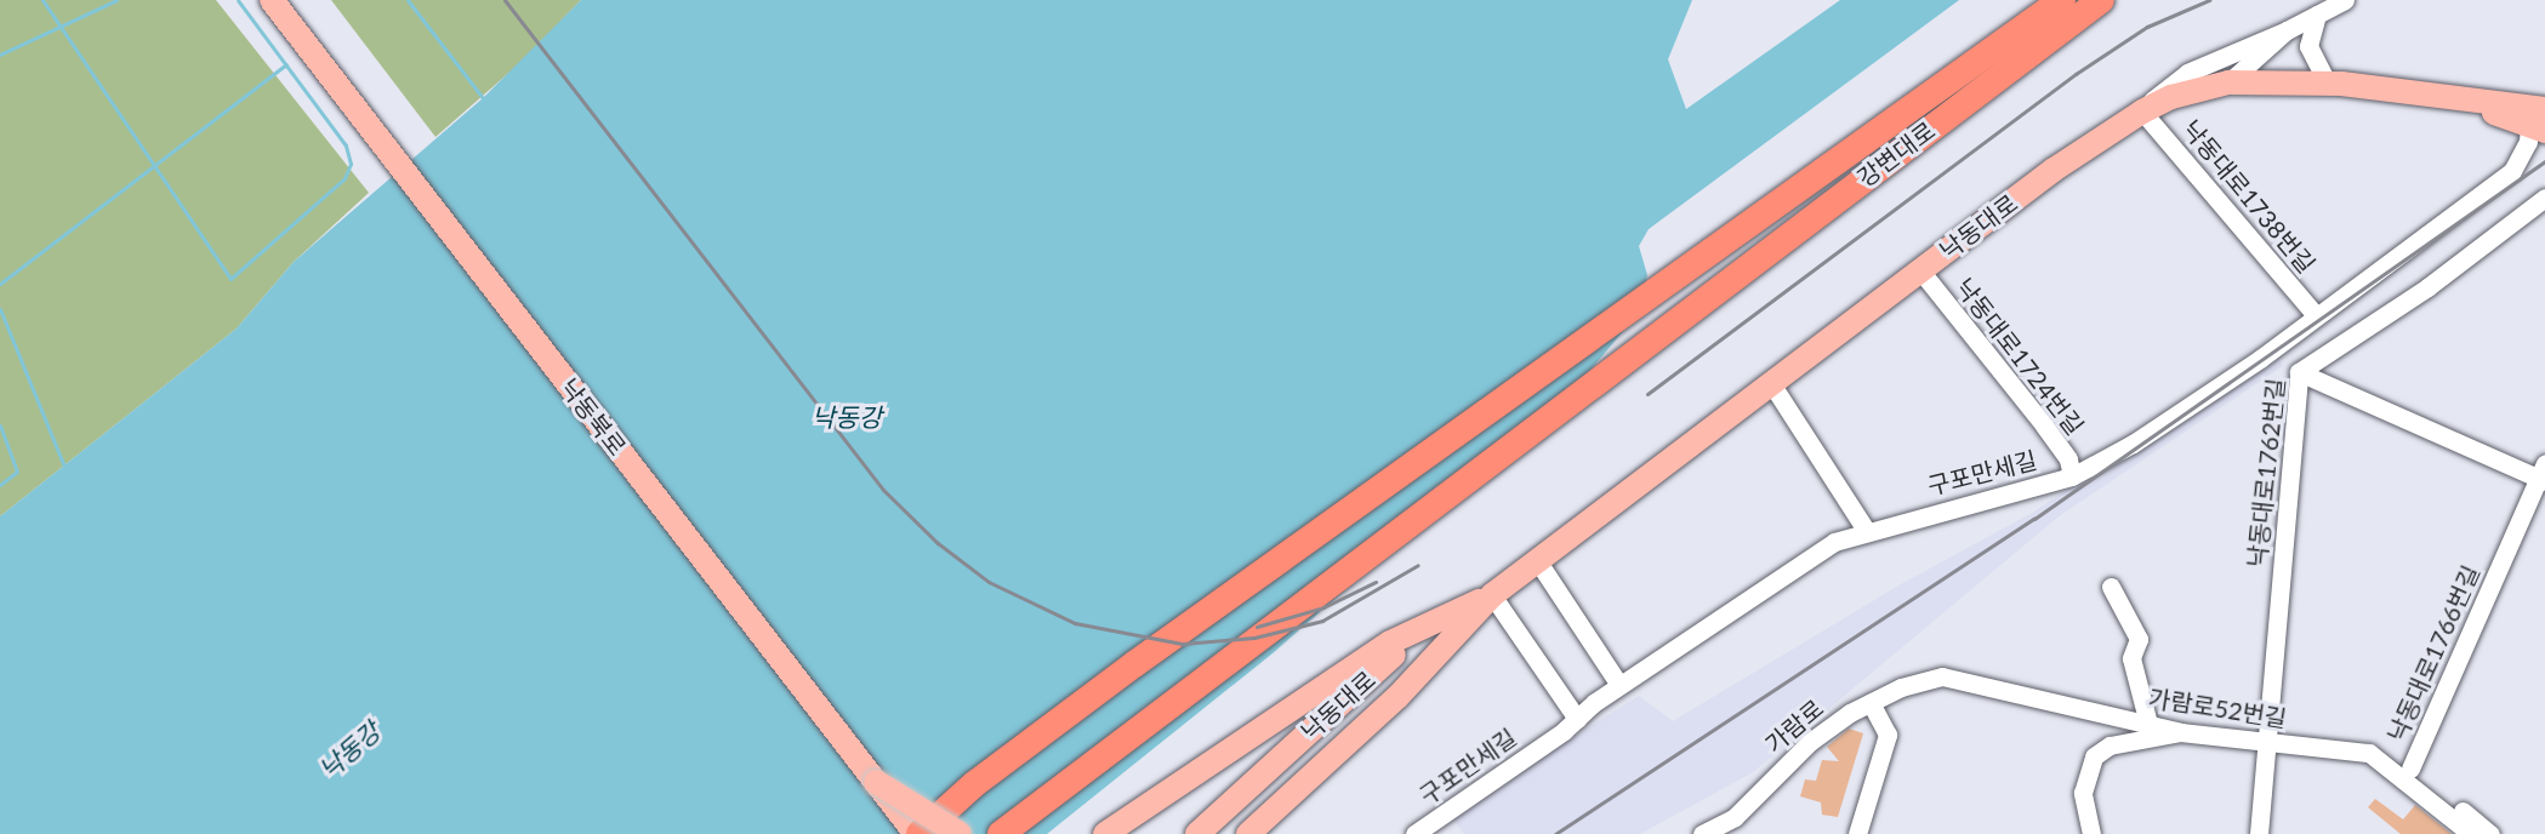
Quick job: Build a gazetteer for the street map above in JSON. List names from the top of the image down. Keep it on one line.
{"streets":{"highway":["강변대로"],"main road":["낙동대로","낙동북로"],"street":["낙동대로1738번길","낙동대로1724번길","구포만세길","낙동대로1762번길","낙동대로1766번길","가람로52번길","가람로"]},"crossings":[["강변대로","낙동북로"],["낙동대로1738번길","낙동대로"],["낙동대로1738번길","구포만세길"],["낙동대로","낙동대로1724번길"],["낙동대로","구포만세길"],["낙동대로1724번길","구포만세길"],["낙동대로1762번길","가람로52번길"],["낙동대로1766번길","가람로52번길"],["가람로52번길","가람로"]],"water":["낙동강"]}
